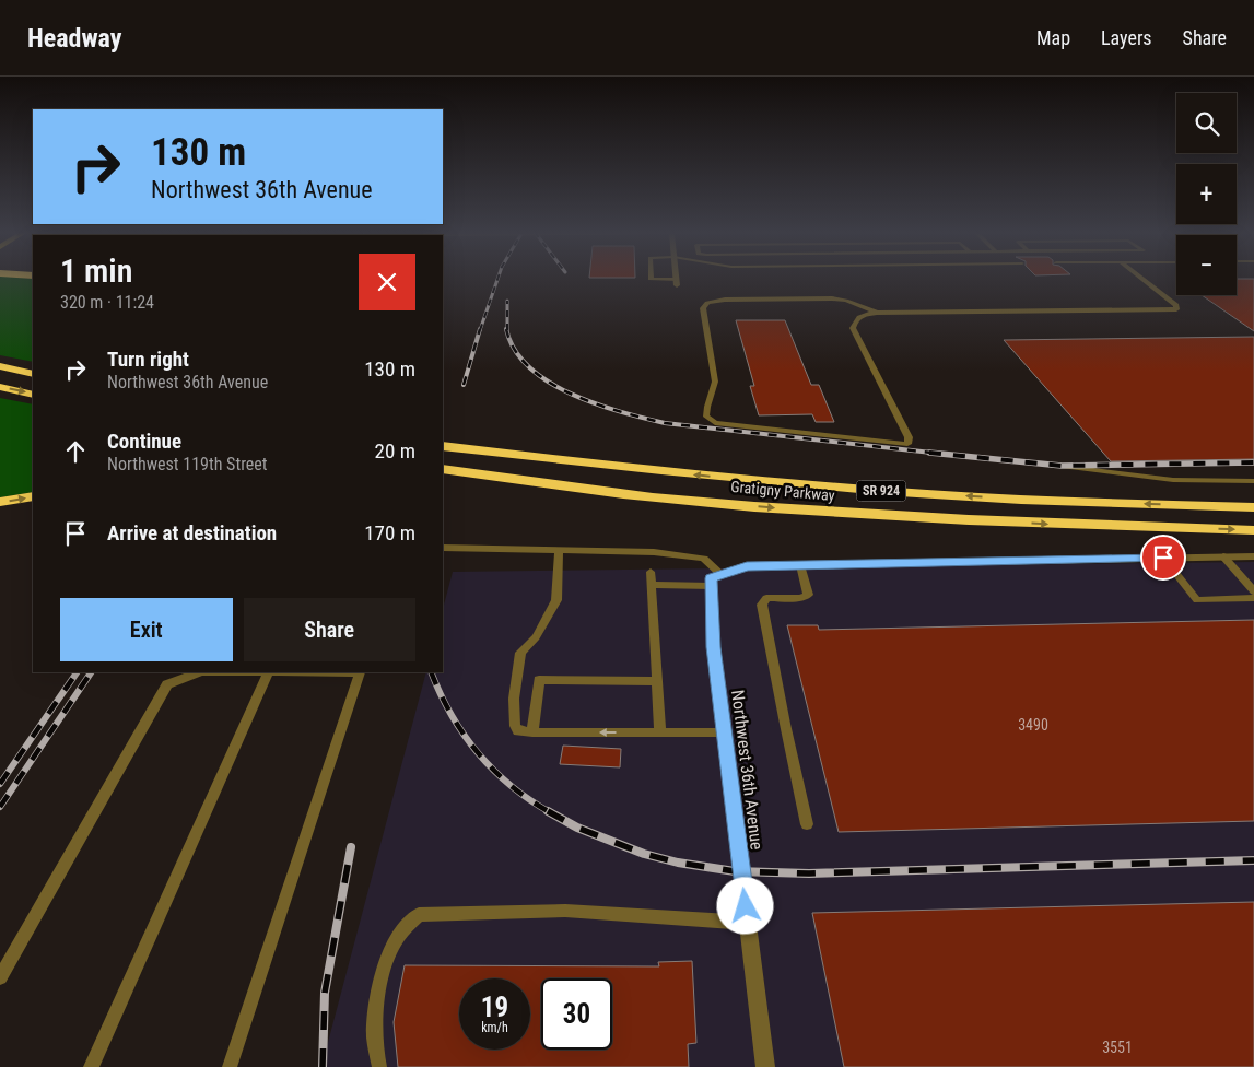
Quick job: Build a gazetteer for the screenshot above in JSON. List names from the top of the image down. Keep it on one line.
{"streets":{"highway":["Gratigny Parkway","SR 924"],"street":["Northwest 36th Avenue"]},"house_numbers":["3490","3551"],"page":{"header":"Headway","nav":["Map","Layers","Share"],"map_buttons":["+","−"],"turn":["130 m","Northwest 36th Avenue"],"heading":["1 min","320 m · 11:24"],"list":[{"name":"Turn right","note":"Northwest 36th Avenue","value":"130 m"},{"name":"Continue","note":"Northwest 119th Street","value":"20 m"},{"name":"Arrive at destination","value":"170 m"}],"buttons":["Exit","Share"],"speed":"19 km/h","limit":"30"}}
